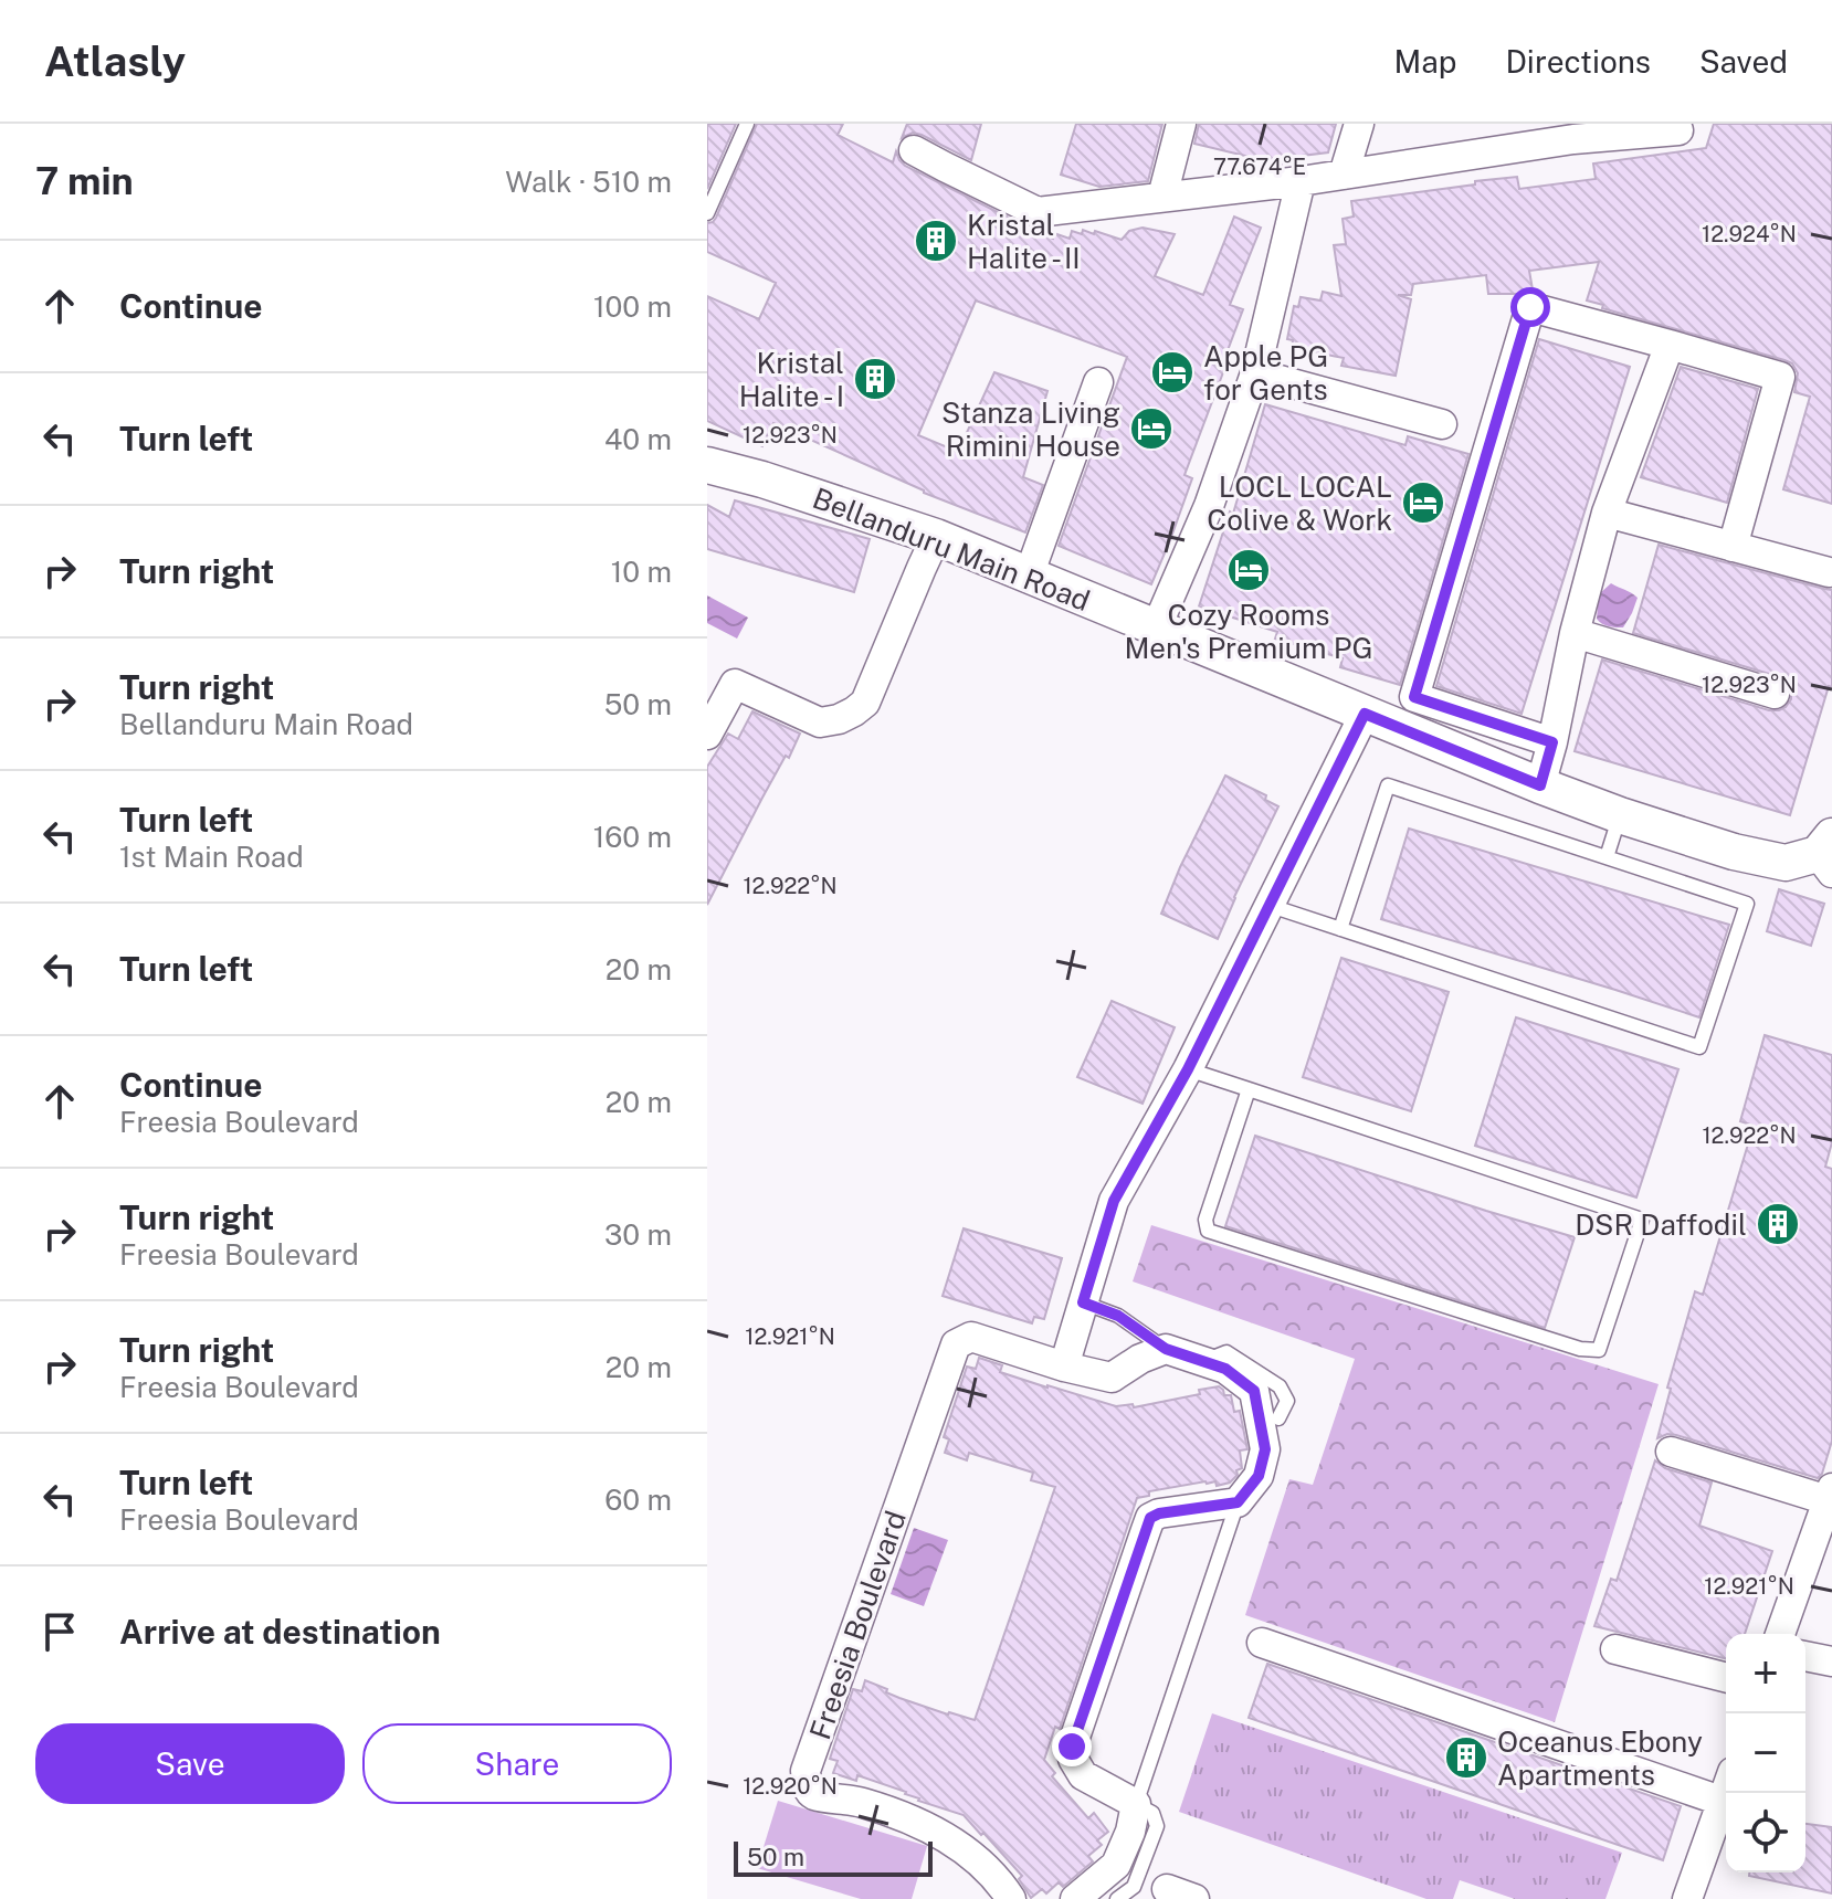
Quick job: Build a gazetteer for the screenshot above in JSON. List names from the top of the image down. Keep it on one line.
{"streets":{"street":["Bellanduru Main Road","Freesia Boulevard"]},"places":{"building":["Kristal Halite - II","Kristal Halite - I","DSR Daffodil","Oceanus Ebony Apartments"],"hotel":["Apple PG for Gents","Stanza Living Rimini House","LOCL LOCAL Colive & Work","Cozy Rooms Men's Premium PG"]},"scale_bar":"50 m","page":{"header":"Atlasly","nav":["Map","Directions","Saved"],"heading":["7 min","Walk · 510 m"],"list":[["Continue","100 m"],["Turn left","40 m"],["Turn right","10 m"],["Turn right","Bellanduru Main Road","50 m"],["Turn left","1st Main Road","160 m"],["Turn left","20 m"],["Continue","Freesia Boulevard","20 m"],["Turn right","Freesia Boulevard","30 m"],["Turn right","Freesia Boulevard","20 m"],["Turn left","Freesia Boulevard","60 m"],"Arrive at destination"],"map_buttons":["+","−"],"buttons":["Save","Share"],"scale":"50 m"},"coordinates":["77.674°E","12.924°N","12.923°N","12.922°N","12.921°N","12.920°N"]}
